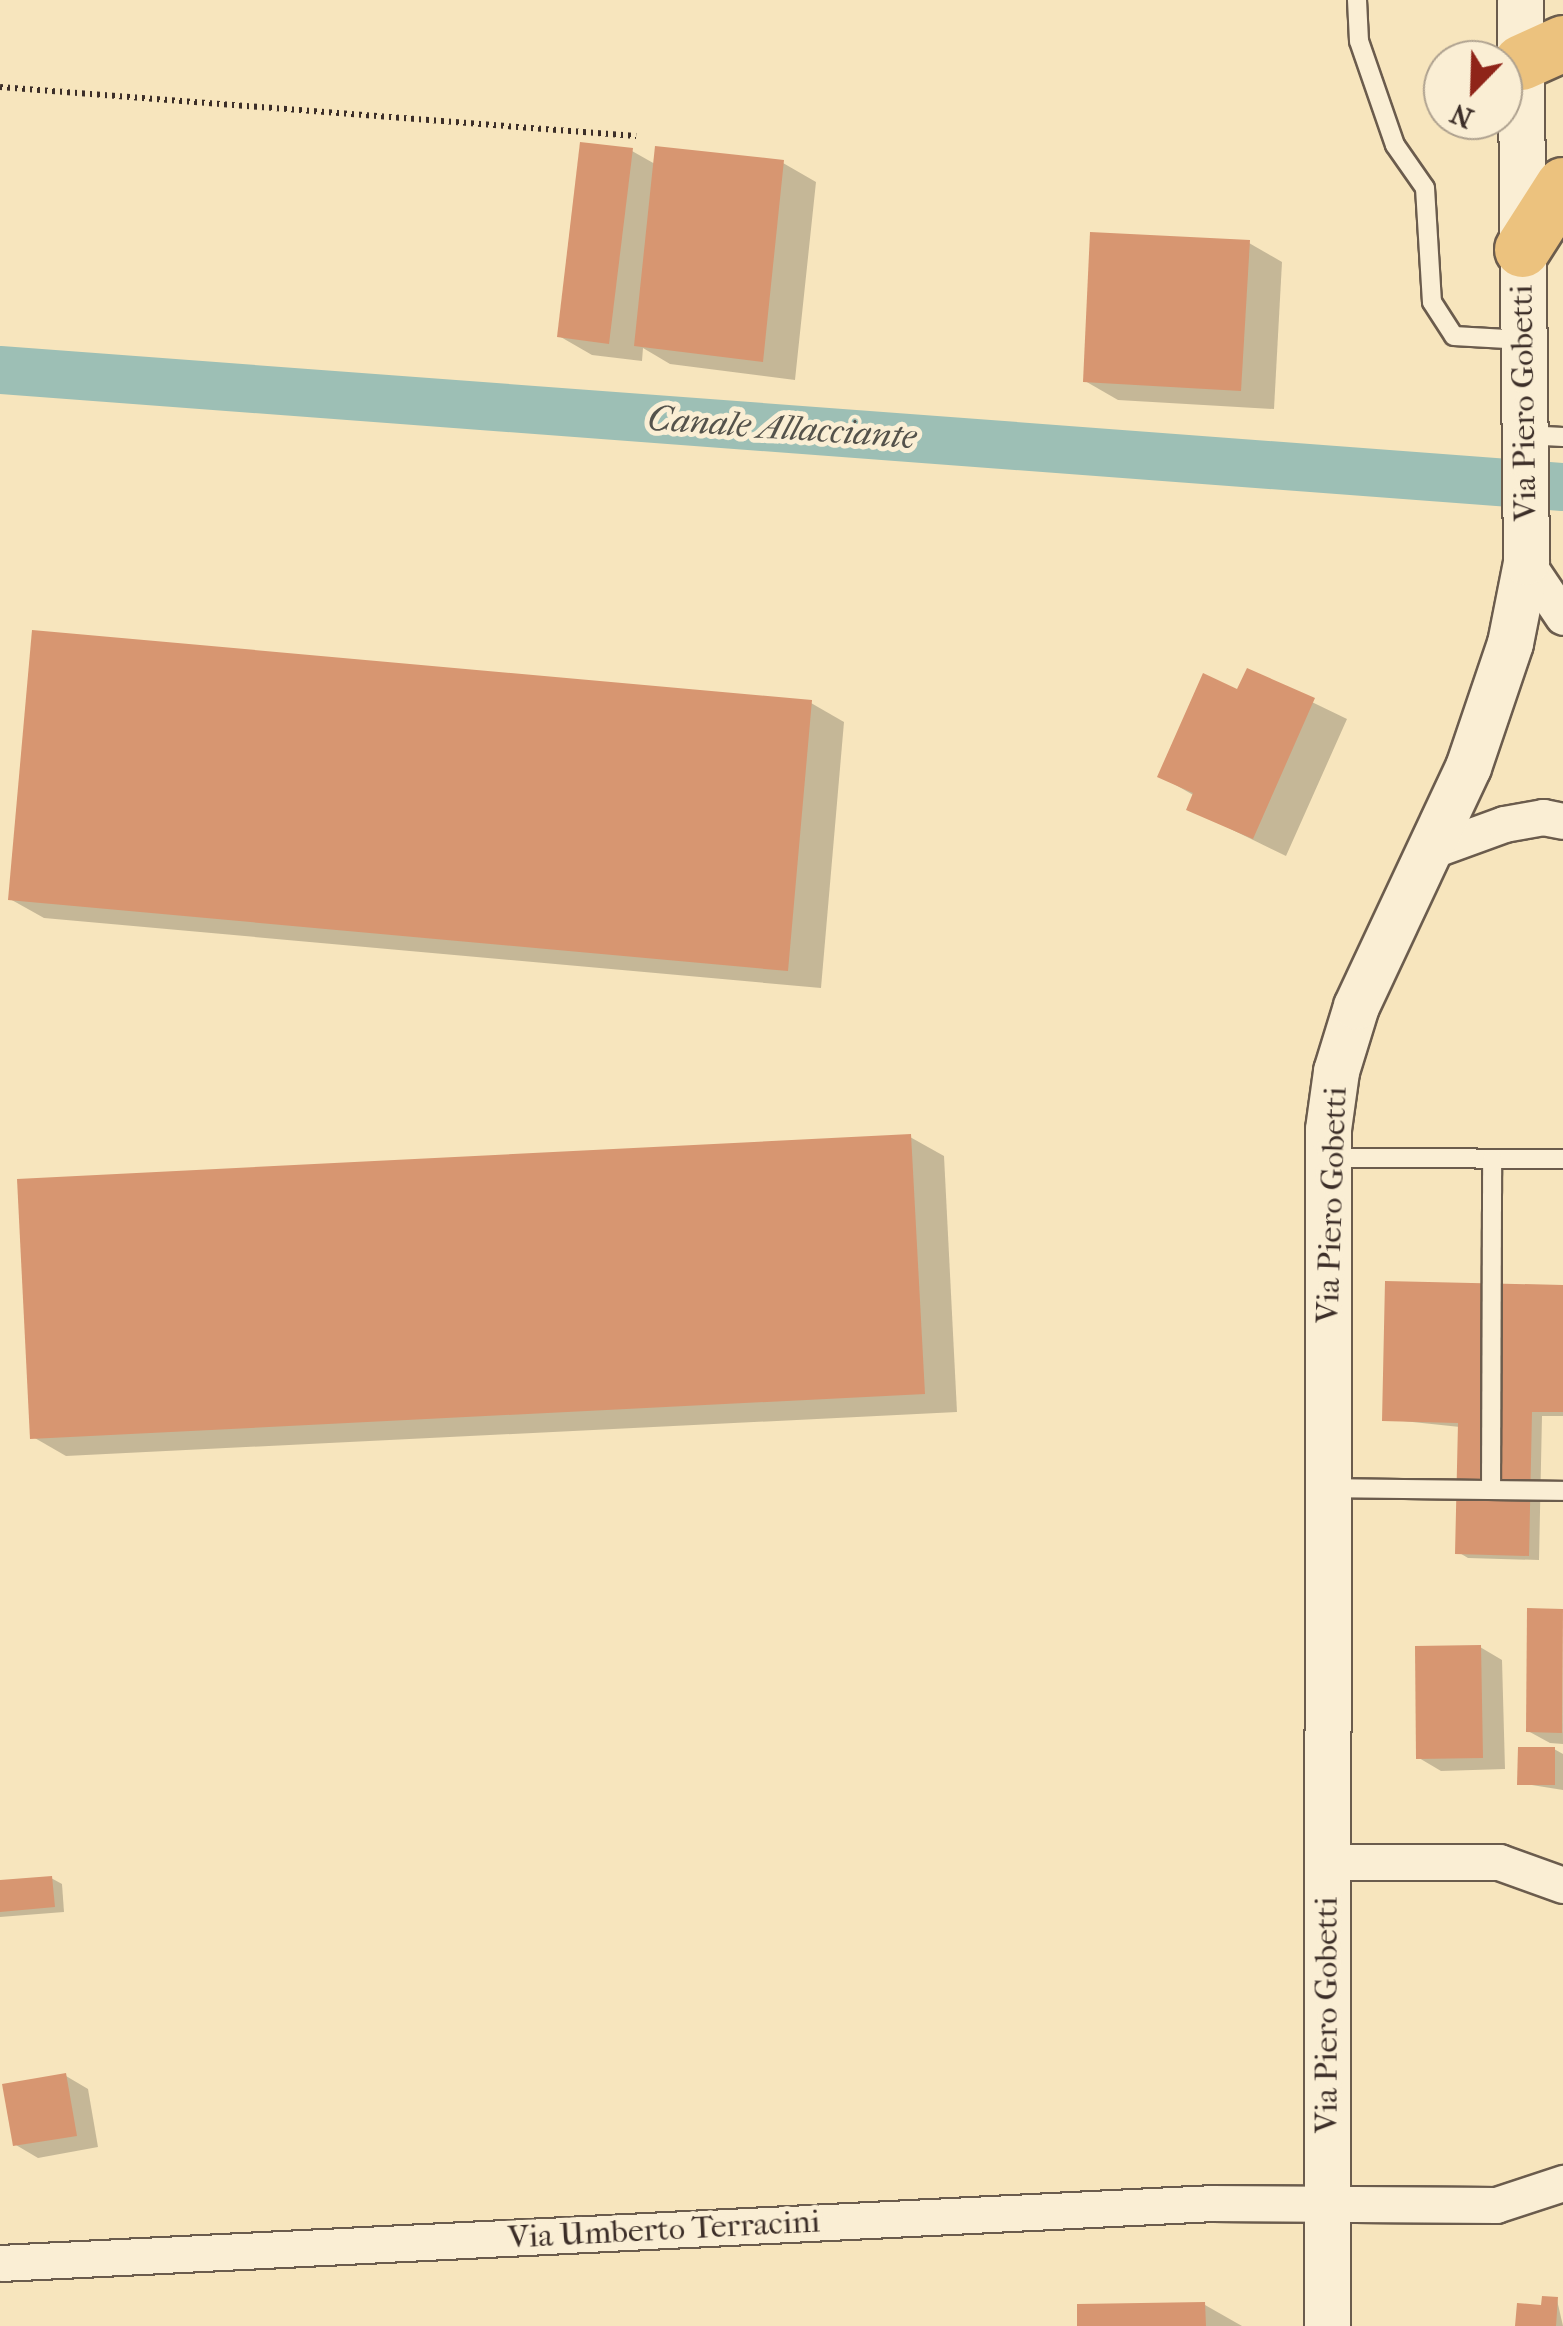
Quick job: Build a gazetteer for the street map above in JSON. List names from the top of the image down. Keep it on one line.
{"streets":{"street":["Via Piero Gobetti","Via Umberto Terracini"]},"crossings":[["Via Piero Gobetti","Via Umberto Terracini"]],"water":["Canale Allacciante"],"north":"bottom left"}
